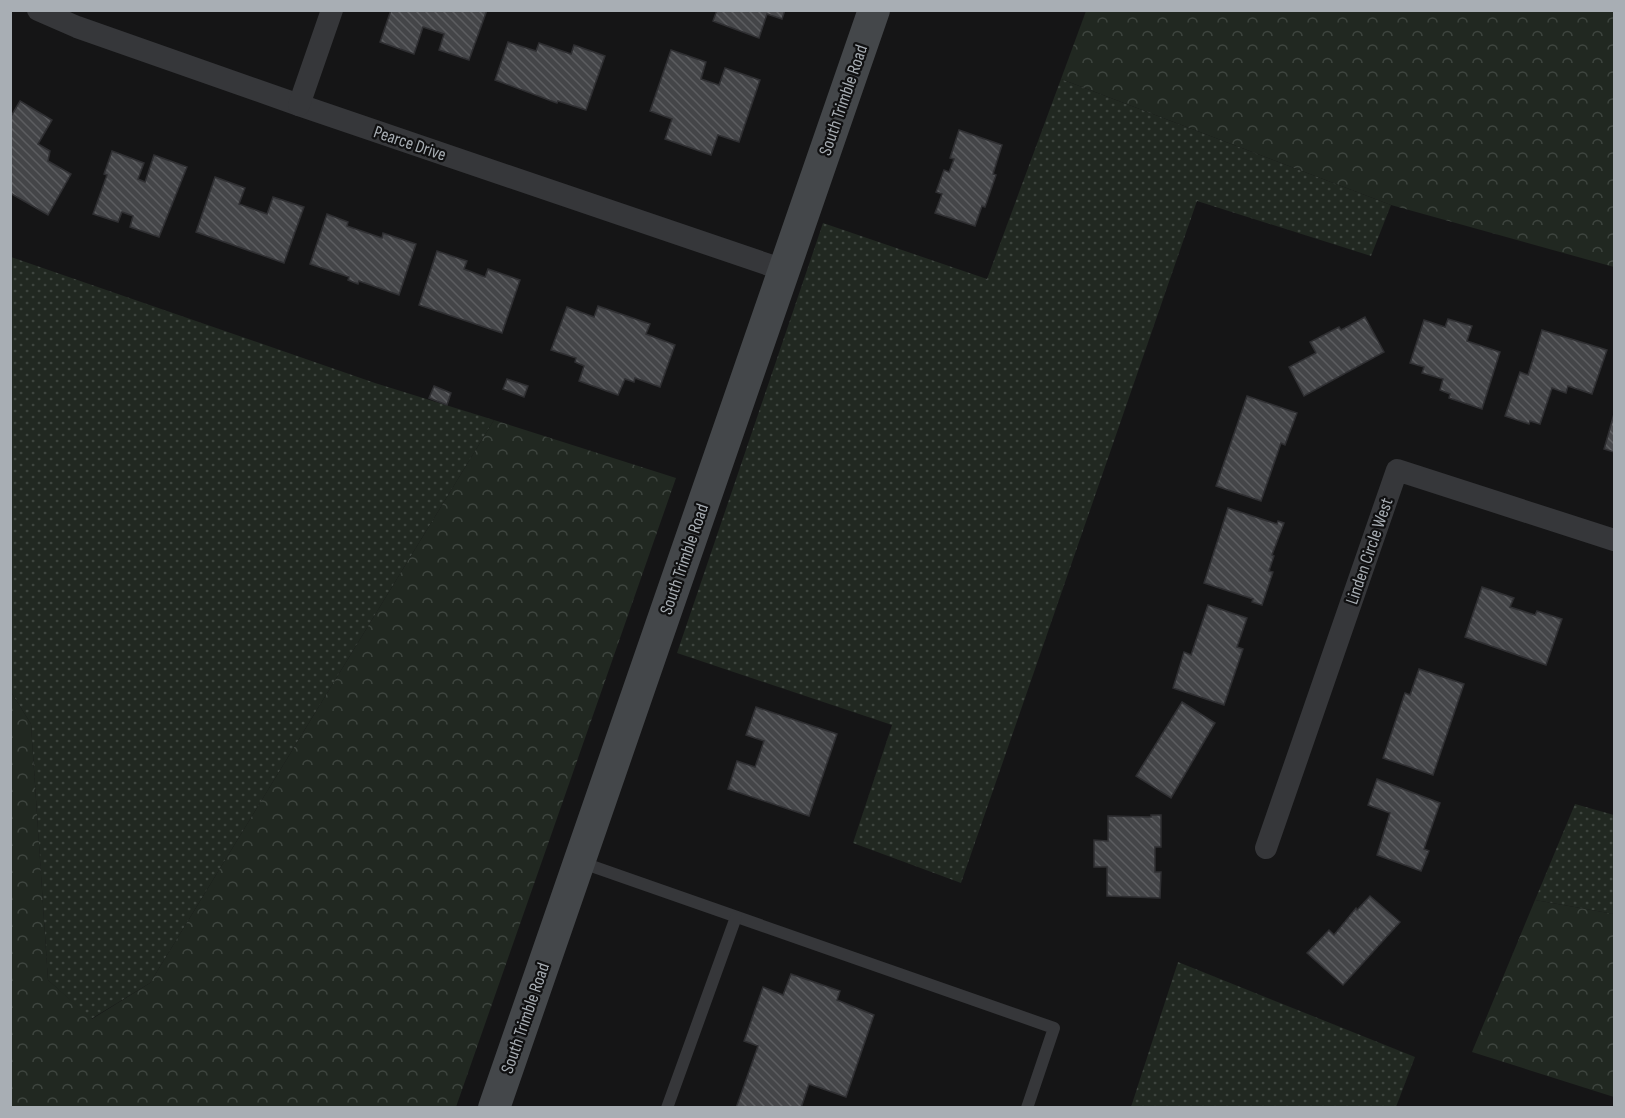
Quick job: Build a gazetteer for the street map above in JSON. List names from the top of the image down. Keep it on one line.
{"streets":{"main road":["South Trimble Road"],"street":["Pearce Drive","Linden Circle West"]},"crossings":[["South Trimble Road","Pearce Drive"]]}
